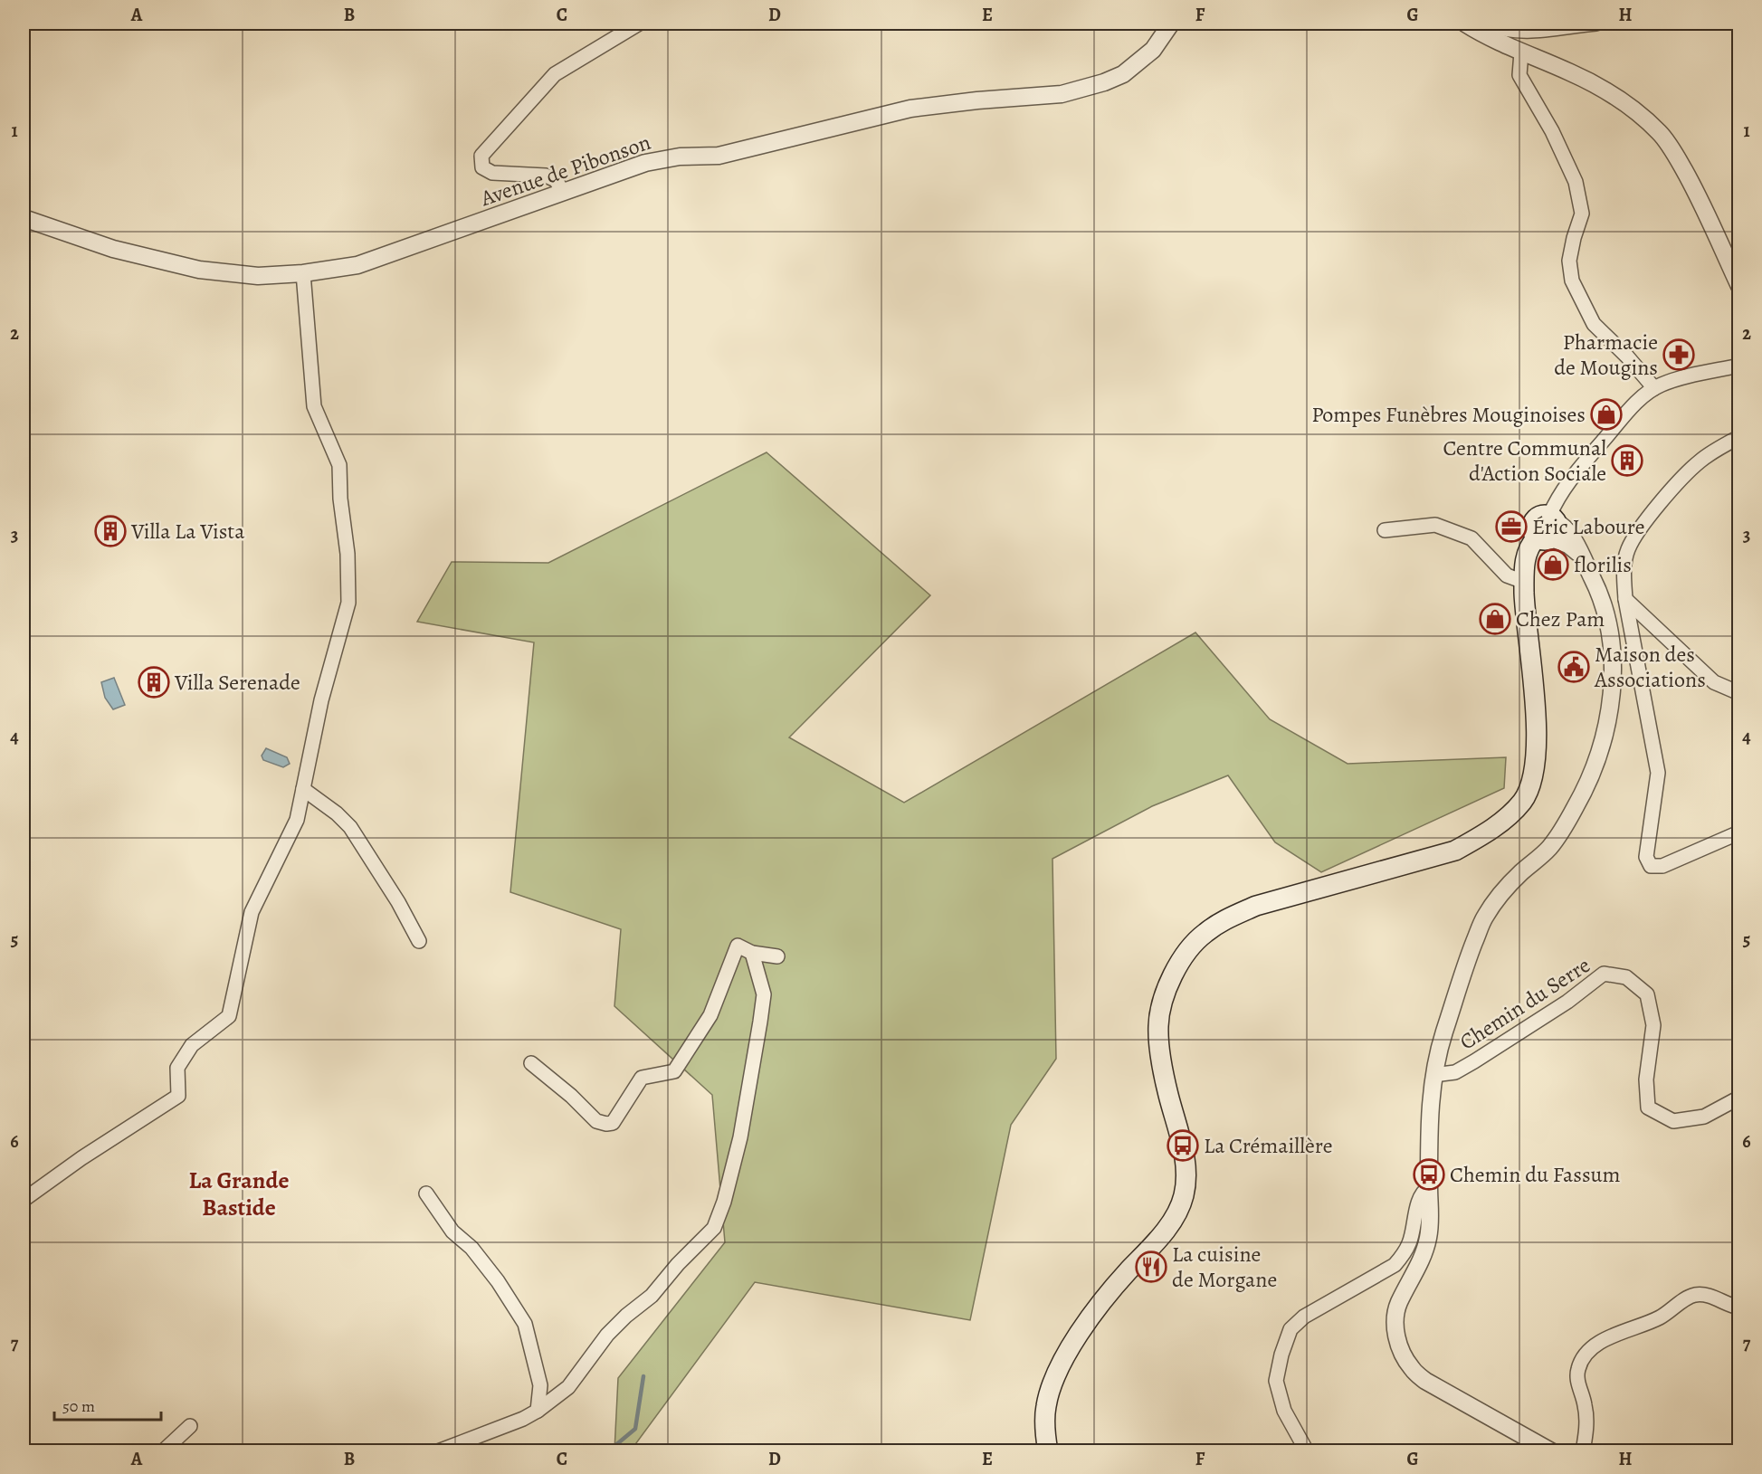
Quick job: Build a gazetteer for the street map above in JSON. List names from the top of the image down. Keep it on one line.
{"streets":{"street":["Avenue de Pibonson","Chemin du Serre"]},"districts":["La Grande Bastide"],"places":{"pharmacy":["Pharmacie de Mougins"],"shop":["Pompes Funèbres Mouginoises","florilis","Chez Pam"],"building":["Centre Communal d'Action Sociale","Villa La Vista","Villa Serenade"],"office":["Éric Laboure"],"public building":["Maison des Associations"],"bus stop":["La Crémaillère","Chemin du Fassum"],"restaurant":["La cuisine de Morgane"]},"scale_bar":"50 m","grid":{"columns":["A","B","C","D","E","F","G","H"],"rows":["1","2","3","4","5","6","7"]}}
